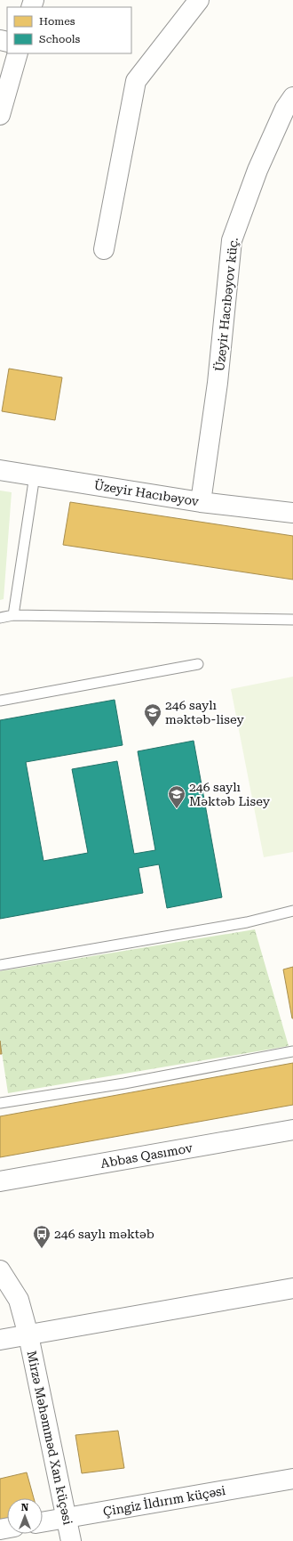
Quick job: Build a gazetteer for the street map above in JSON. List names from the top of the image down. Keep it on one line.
{"streets":{"street":["Üzeyir Hacıbəyov küç.","Üzeyir Hacıbəyov","Abbas Qasımov","Mirzə Məhəmməd Xan küçəsi","Çingiz İldırım küçəsi"]},"crossings":[["Üzeyir Hacıbəyov küç.","Üzeyir Hacıbəyov"],["Mirzə Məhəmməd Xan küçəsi","Çingiz İldırım küçəsi"]],"places":{"school or university":["246 saylı məktəb-lisey","246 saylı Məktəb Lisey"],"bus stop":["246 saylı mәktәb"]},"legend":["Homes","Schools"],"north":"top"}
